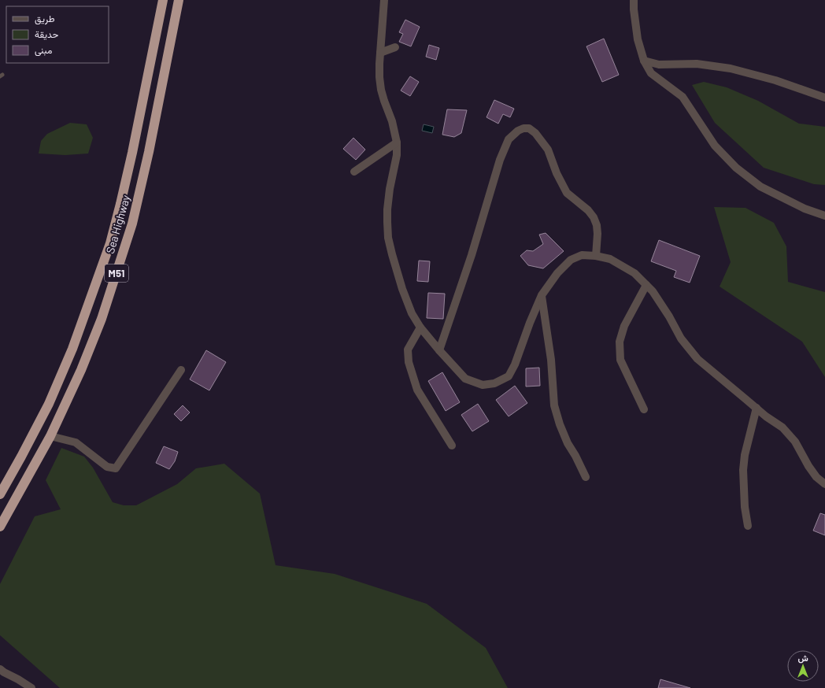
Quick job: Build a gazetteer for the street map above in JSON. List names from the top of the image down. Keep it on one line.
{"streets":{"highway":["Sea Highway","M51"]},"legend":["طريق","حديقة","مبنى"],"north":"top"}
